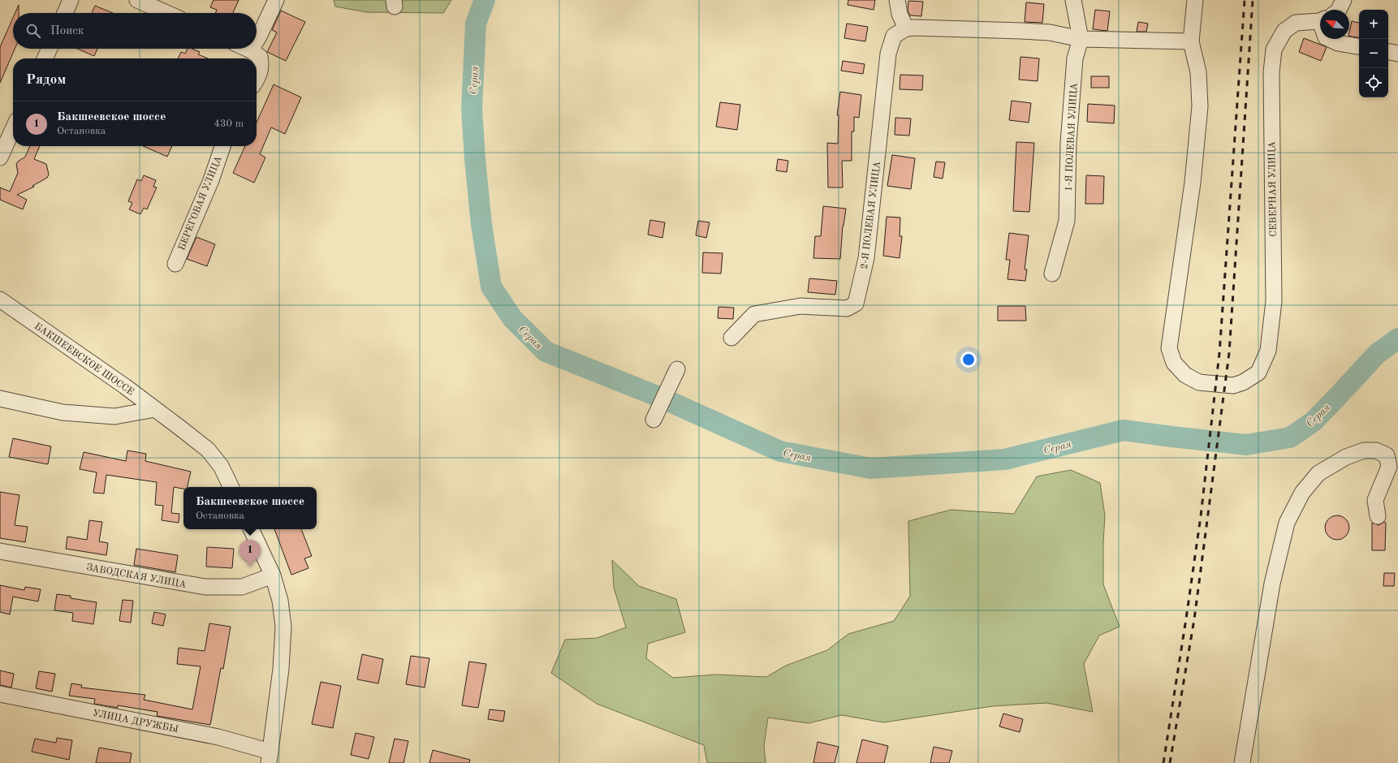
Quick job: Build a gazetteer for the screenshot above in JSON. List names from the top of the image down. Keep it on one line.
{"streets":{"street":["1-Я ПОЛЕВАЯ УЛИЦА","СЕВЕРНАЯ УЛИЦА","БЕРЕГОВАЯ УЛИЦА","2-Я ПОЛЕВАЯ УЛИЦА","БАКШЕЕВСКОЕ ШОССЕ","ЗАВОДСКАЯ УЛИЦА","УЛИЦА ДРУЖБЫ"]},"water":["Серая"],"north":"top left","page":{"map_buttons":["+","−"],"search":"Поиск","heading":"Рядом","list":[{"mark":"1","name":"Бакшеевское шоссе","note":"Остановка","value":"430 m"}],"popup":["Бакшеевское шоссе","Остановка"],"pins":"1"}}
